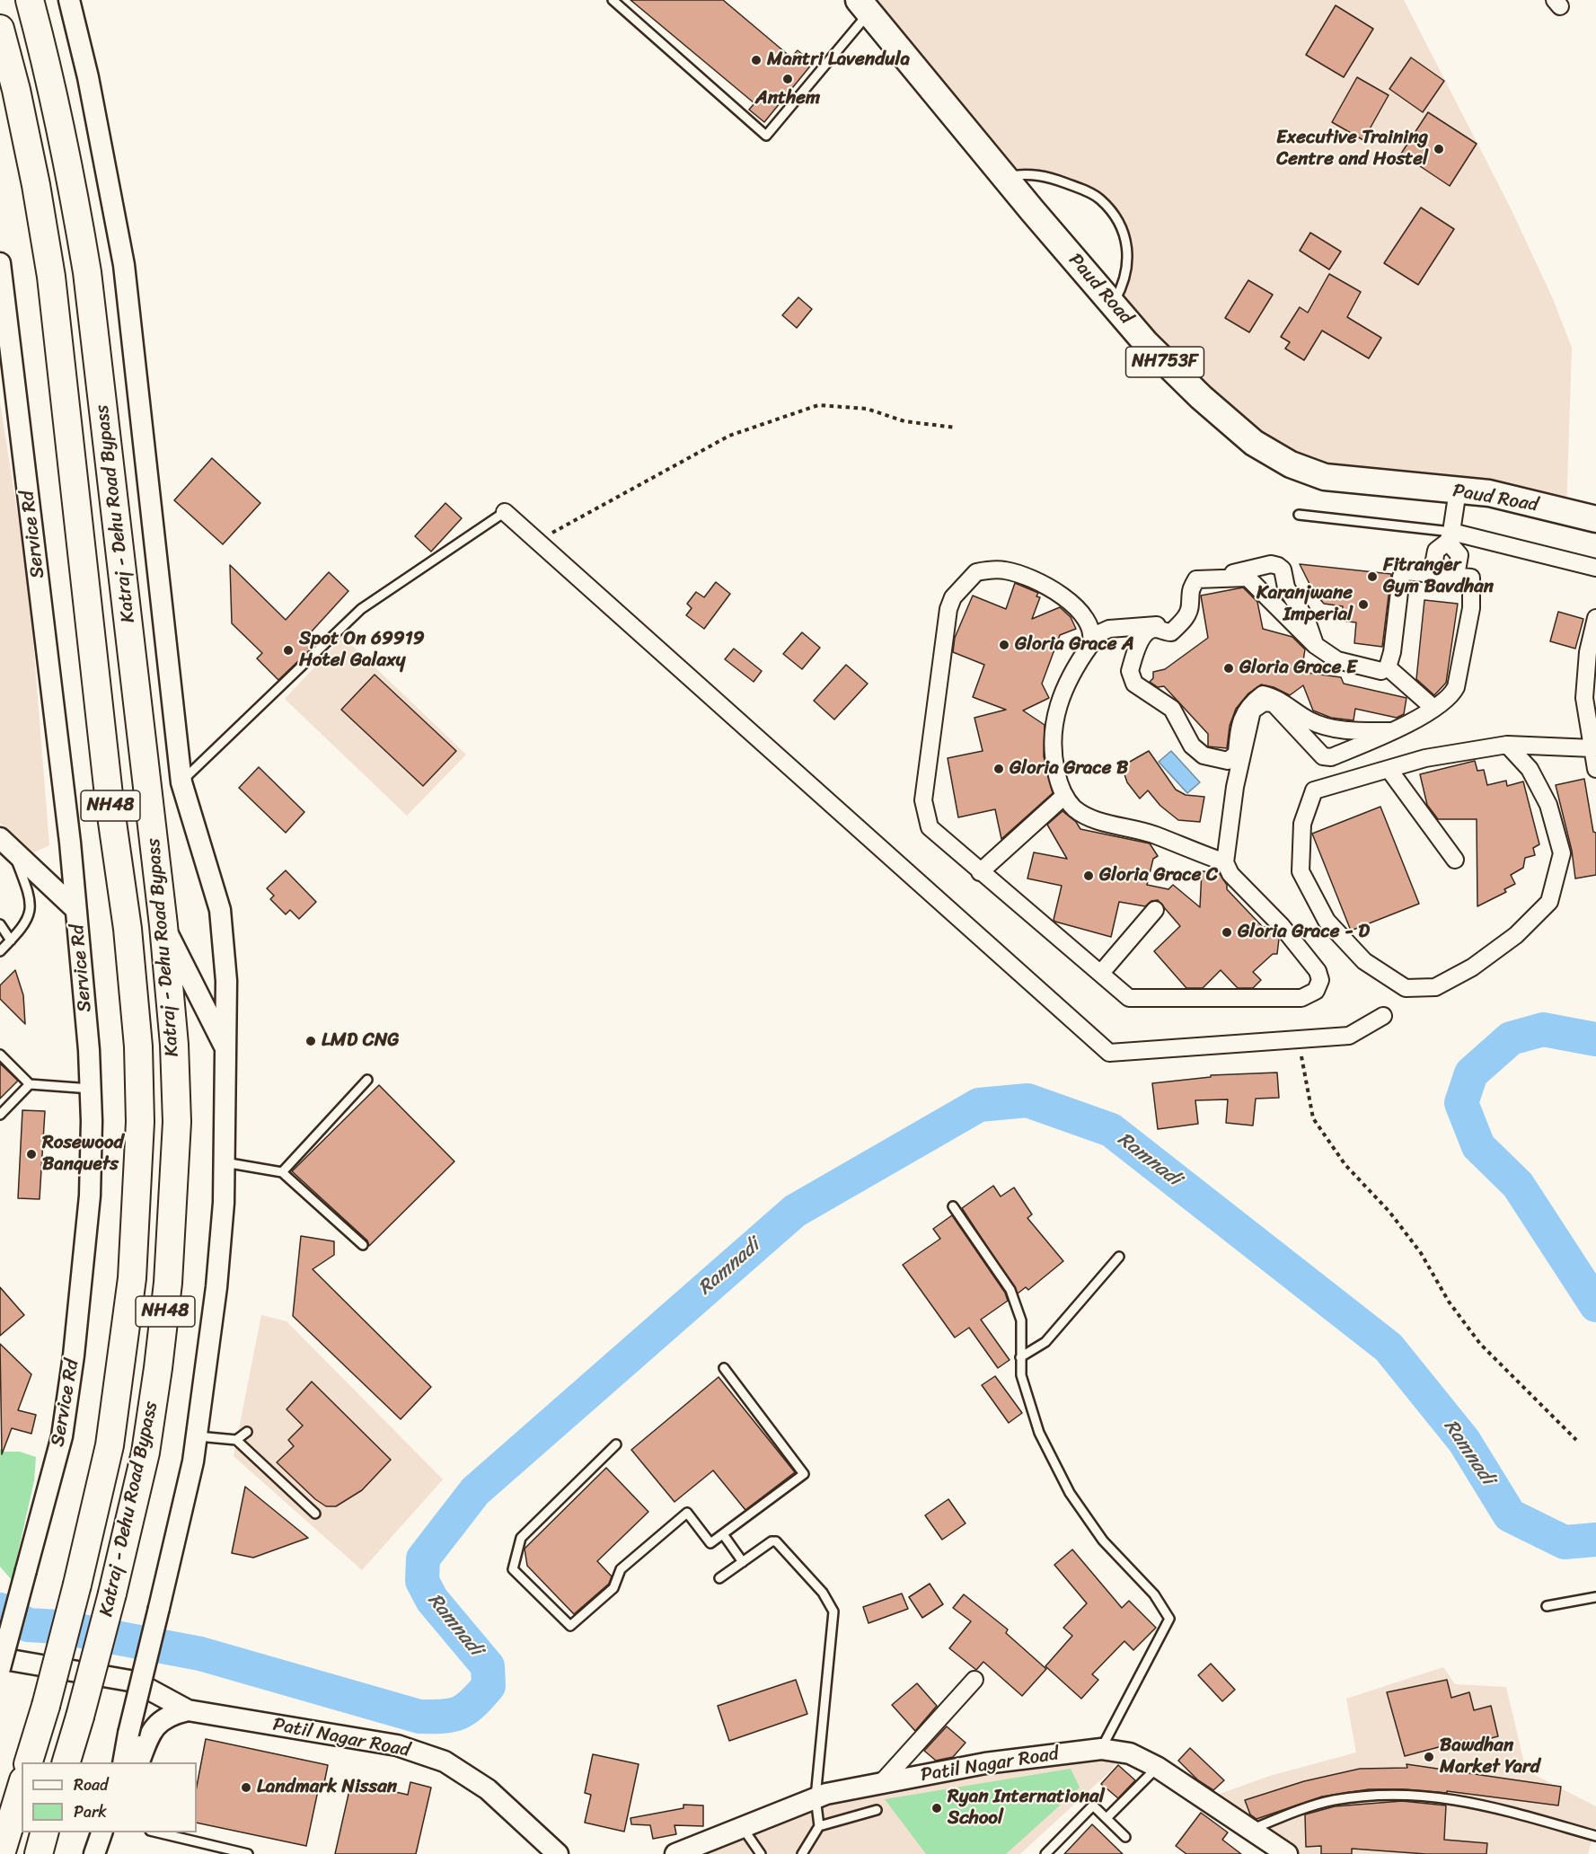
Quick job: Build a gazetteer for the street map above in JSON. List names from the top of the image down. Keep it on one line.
{"streets":{"highway":["Katraj - Dehu Road Bypass","NH48"],"main road":["Paud Road","NH753F"],"street":["Service Rd","Patil Nagar Road"]},"water":["Ramnadi"],"places":["Mantri Lavendula","Anthem","Executive Training Centre and Hostel","Fitranger Gym Bavdhan","Karanjwane Imperial","Gloria Grace A","Spot On 69919 Hotel Galaxy","Gloria Grace E","Gloria Grace B","Gloria Grace C","Gloria Grace - D","LMD CNG","Rosewood Banquets","Bawdhan Market Yard","Landmark Nissan","Ryan International School"],"legend":["Road","Park"]}
